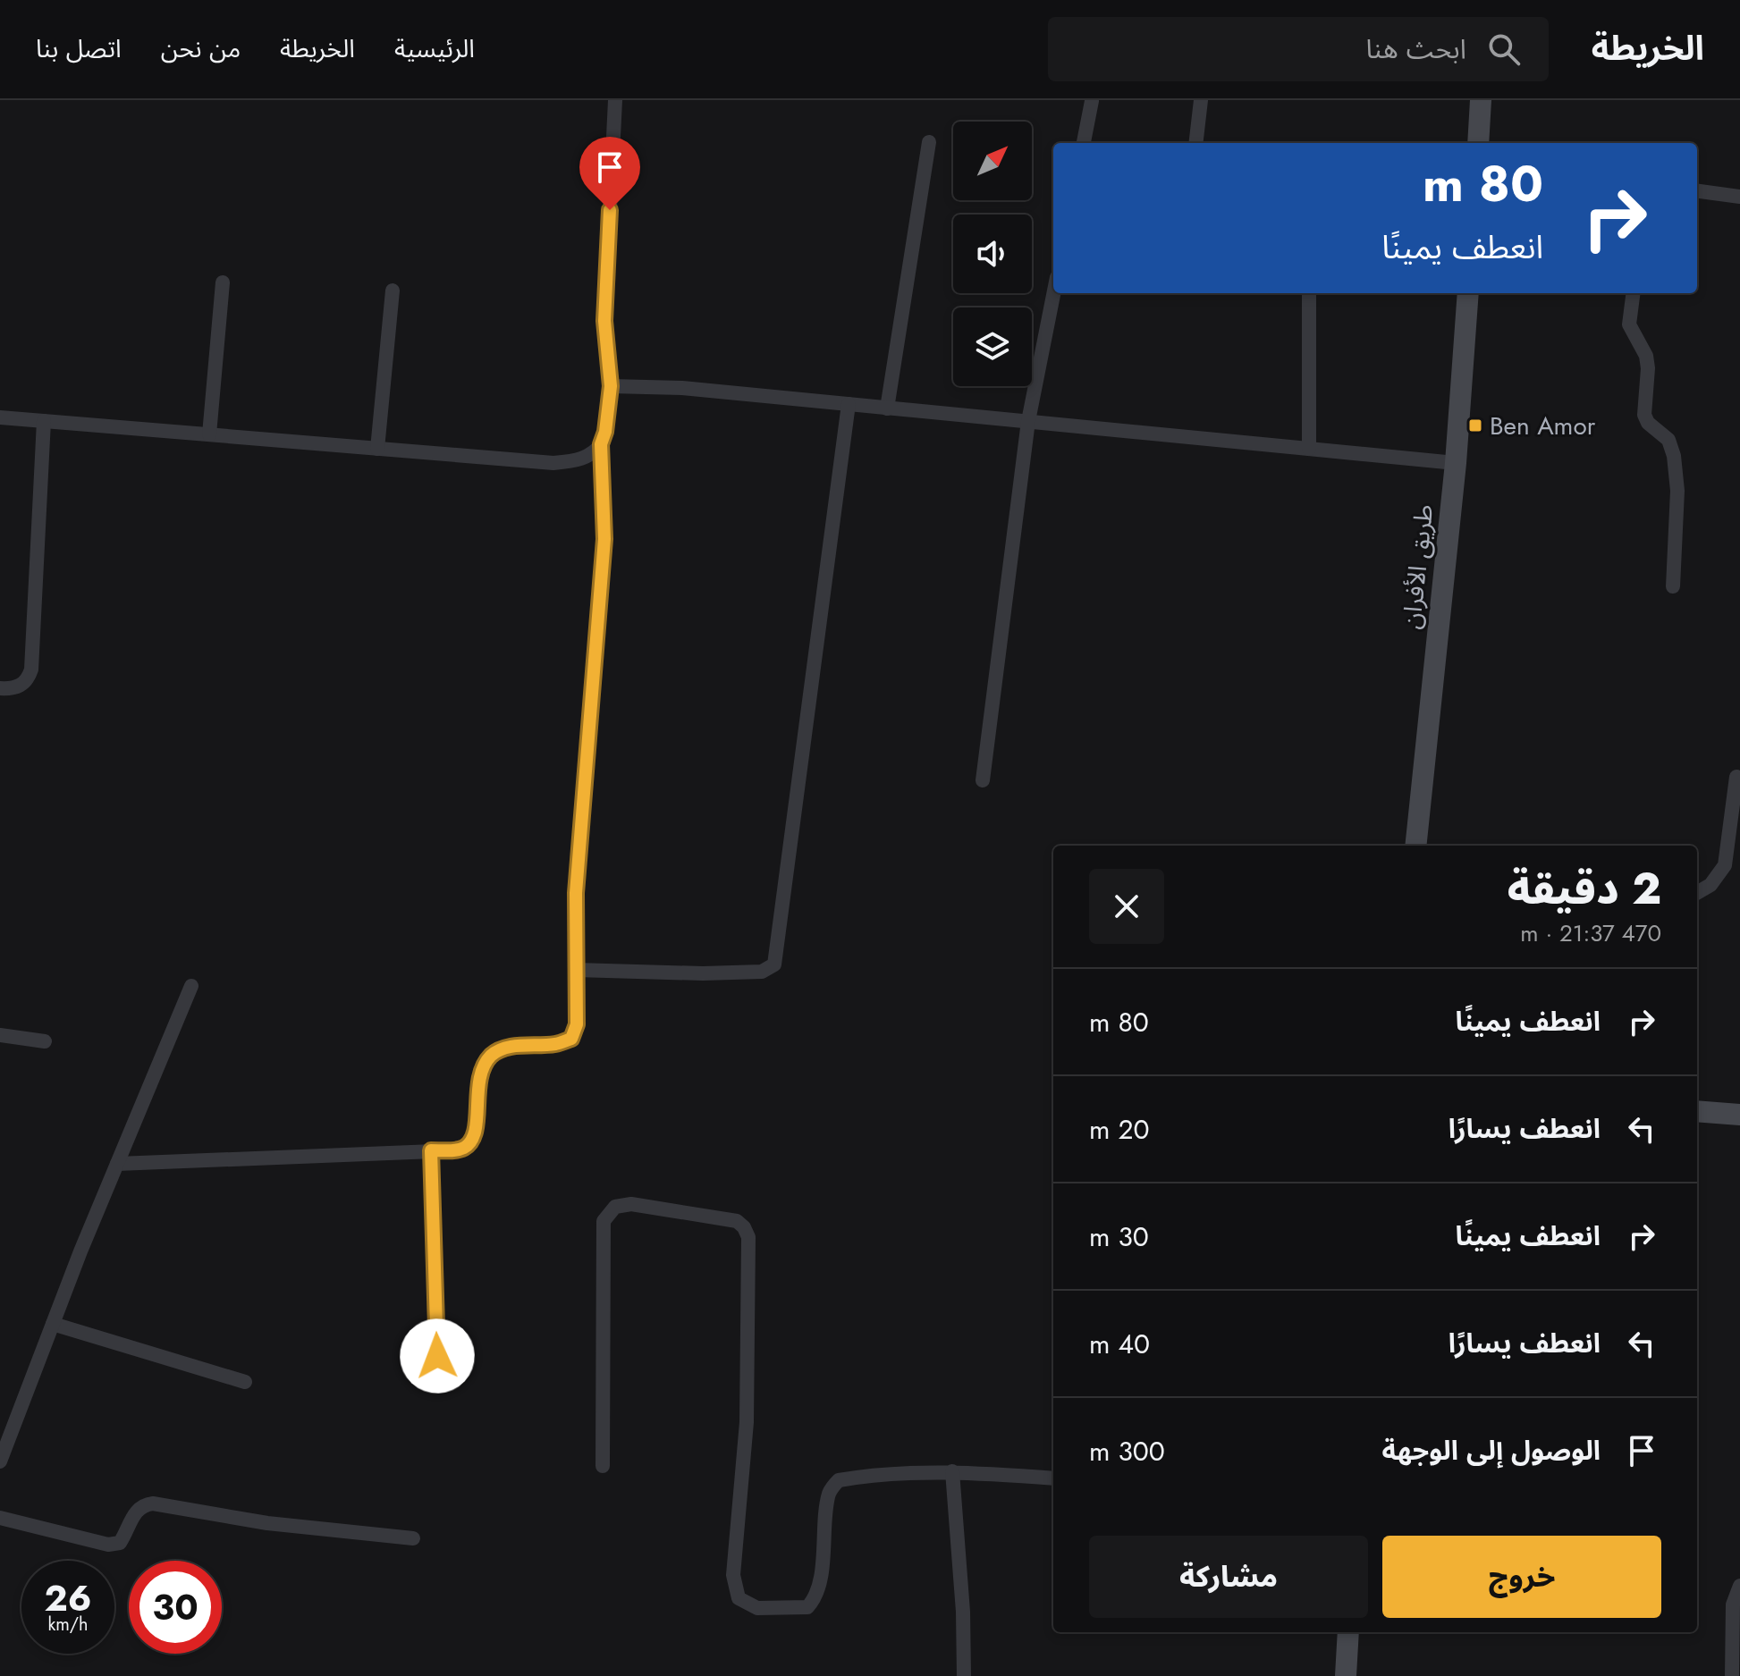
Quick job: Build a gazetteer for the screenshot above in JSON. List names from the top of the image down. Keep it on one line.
{"streets":{"main road":["طريق الأفران"]},"places":{"transit":["Ben Amor"]},"north":"top right","page":{"header":"الخريطة","search":"ابحث هنا","nav":["الرئيسية","الخريطة","من نحن","اتصل بنا"],"turn":["80 m","انعطف يمينًا"],"heading":["2 دقيقة","470 m · 21:37"],"list":[{"name":"انعطف يمينًا","value":"80 m"},{"name":"انعطف يسارًا","value":"20 m"},{"name":"انعطف يمينًا","value":"30 m"},{"name":"انعطف يسارًا","value":"40 m"},{"name":"الوصول إلى الوجهة","value":"300 m"}],"buttons":["خروج","مشاركة"],"speed":"26 km/h","limit":"30"}}
